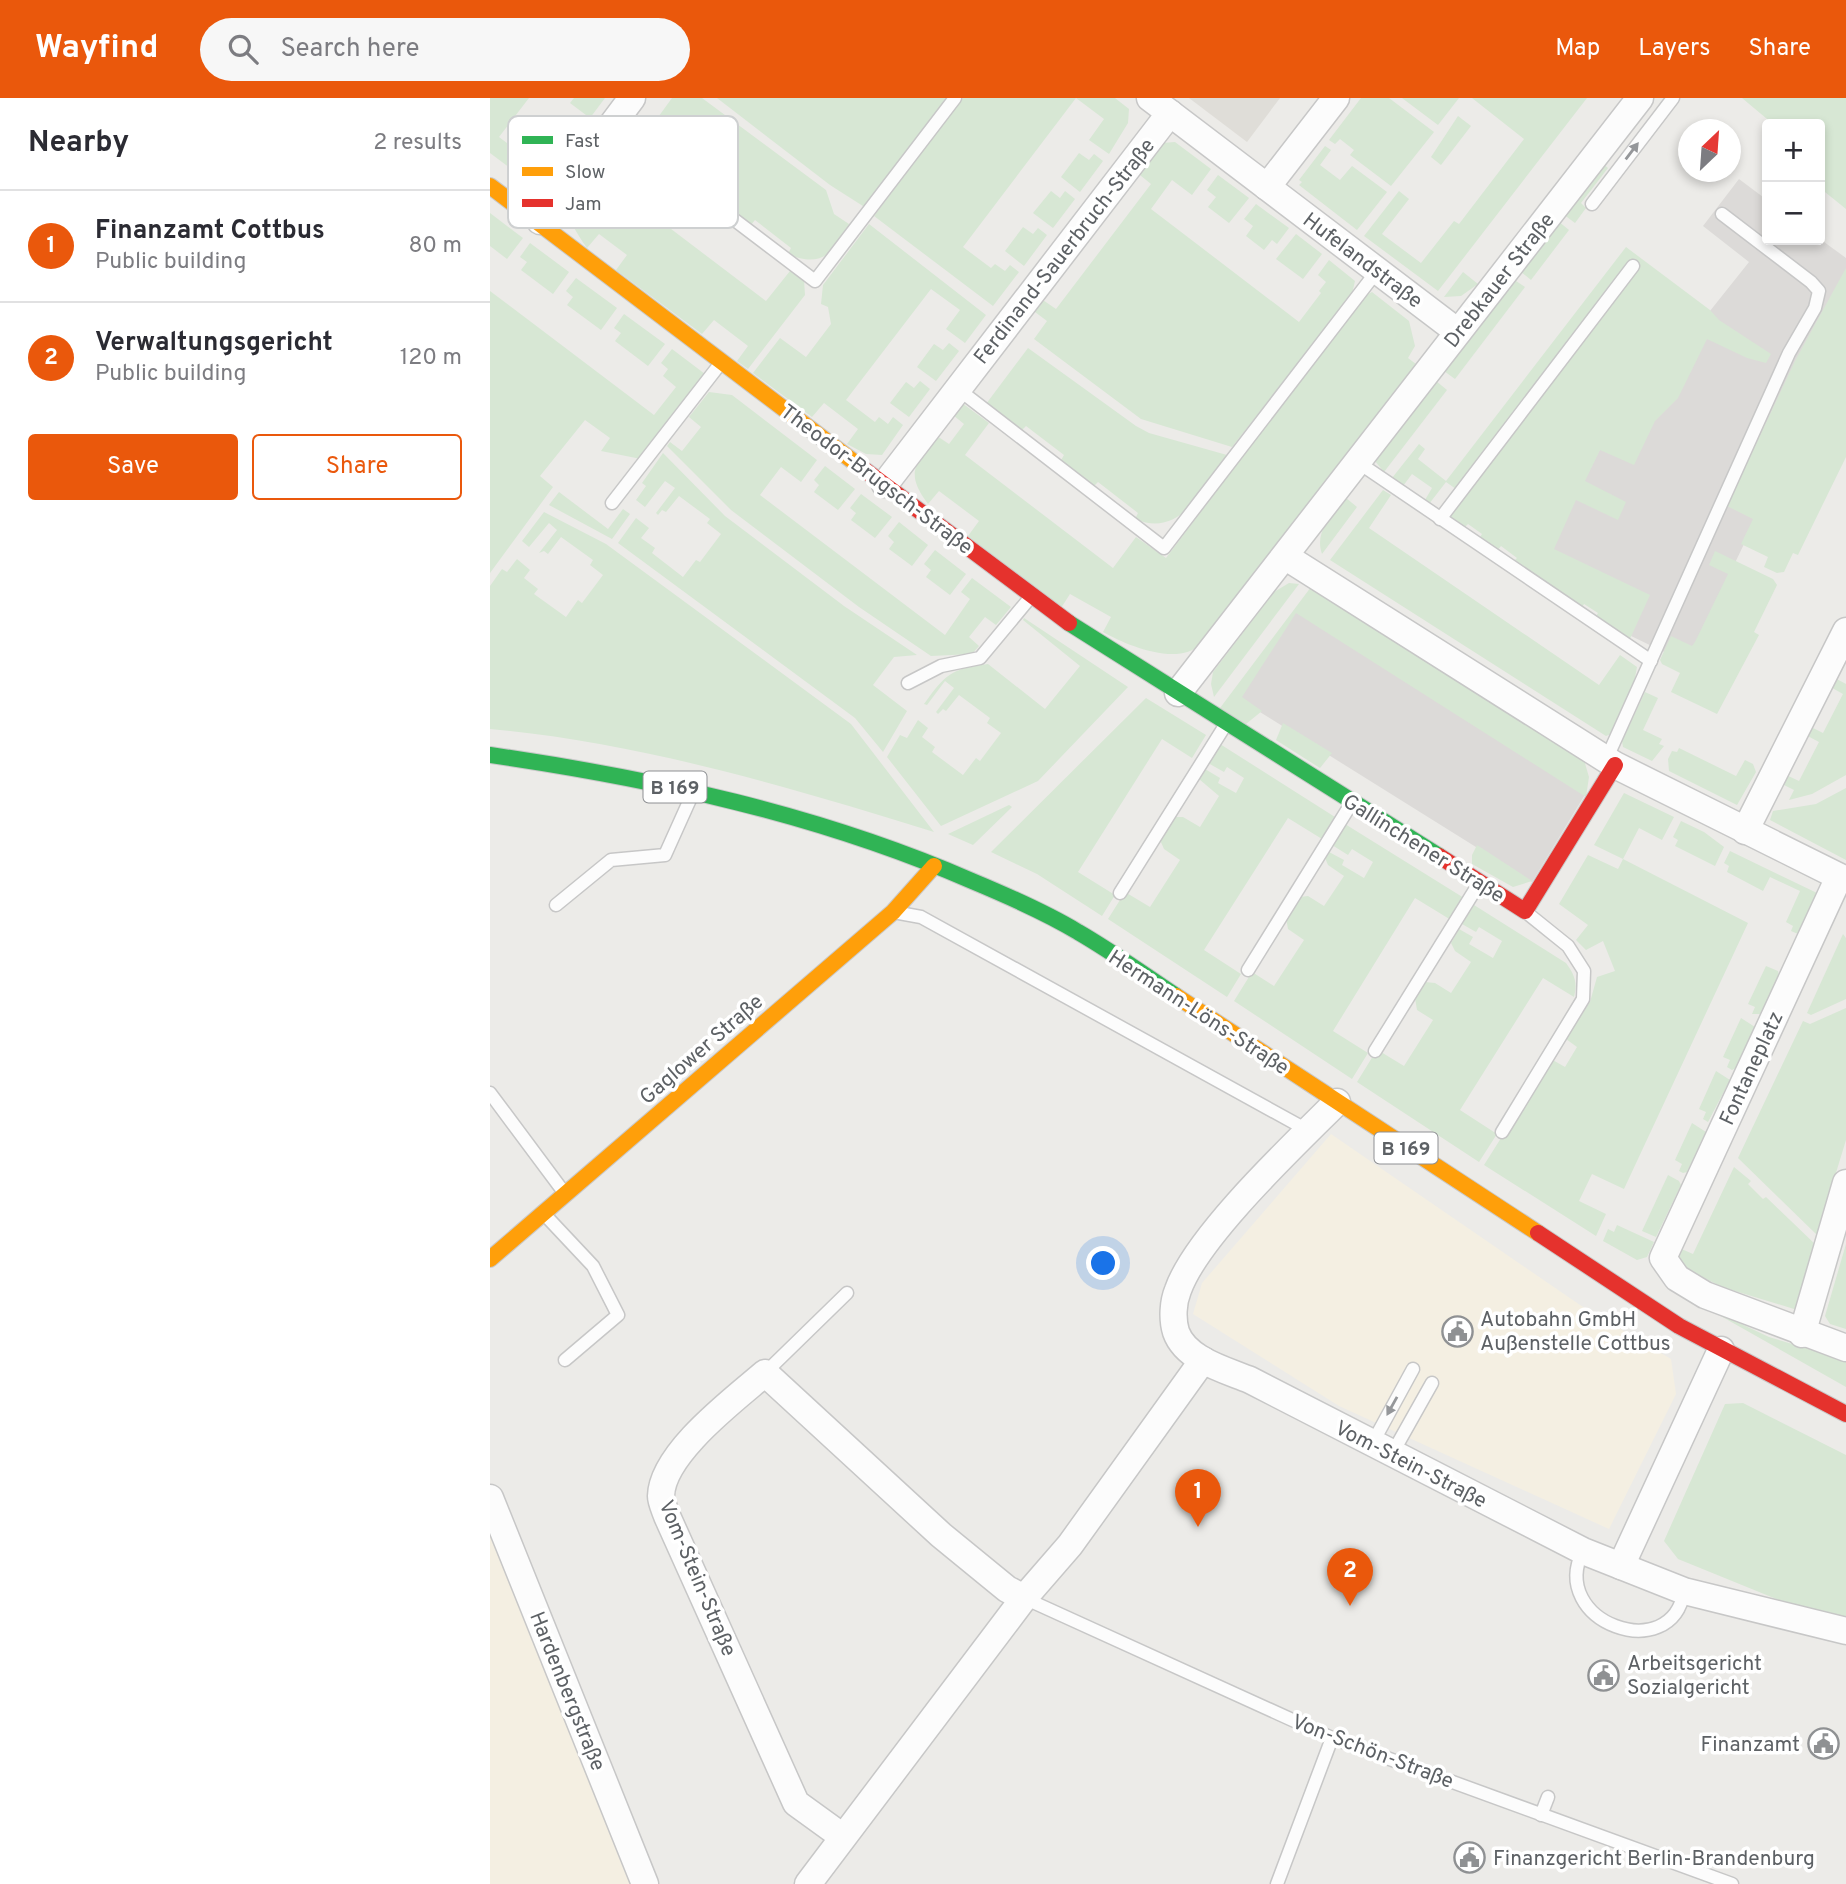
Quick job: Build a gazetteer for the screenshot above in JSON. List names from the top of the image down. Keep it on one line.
{"streets":{"street":["Ferdinand-Sauerbruch-Straße","Hufelandstraße","Drebkauer Straße","Theodor-Brugsch-Straße","B 169","Gallinchener Straße","Hermann-Löns-Straße","Gaglower Straße","Fontaneplatz","Vom-Stein-Straße","Hardenbergstraße"],"lane":["Von-Schön-Straße"]},"crossings":[["Ferdinand-Sauerbruch-Straße","Hufelandstraße"],["Ferdinand-Sauerbruch-Straße","Theodor-Brugsch-Straße"],["Hufelandstraße","Drebkauer Straße"],["Drebkauer Straße","Theodor-Brugsch-Straße"],["Drebkauer Straße","Gallinchener Straße"],["Theodor-Brugsch-Straße","Gallinchener Straße"],["Hermann-Löns-Straße","Gaglower Straße"],["Hermann-Löns-Straße","Vom-Stein-Straße"]],"places":{"public building":["Autobahn GmbH Außenstelle Cottbus","Arbeitsgericht Sozialgericht","Finanzamt","Finanzgericht Berlin-Brandenburg"]},"legend":["Fast","Slow","Jam"],"north":"top right","page":{"header":"Wayfind","search":"Search here","nav":["Map","Layers","Share"],"heading":["Nearby","2 results"],"map_buttons":["+","−"],"list":[{"mark":"1","name":"Finanzamt Cottbus","note":"Public building","value":"80 m"},{"mark":"2","name":"Verwaltungsgericht","note":"Public building","value":"120 m"}],"buttons":["Save","Share"],"pins":["1","2"]}}
